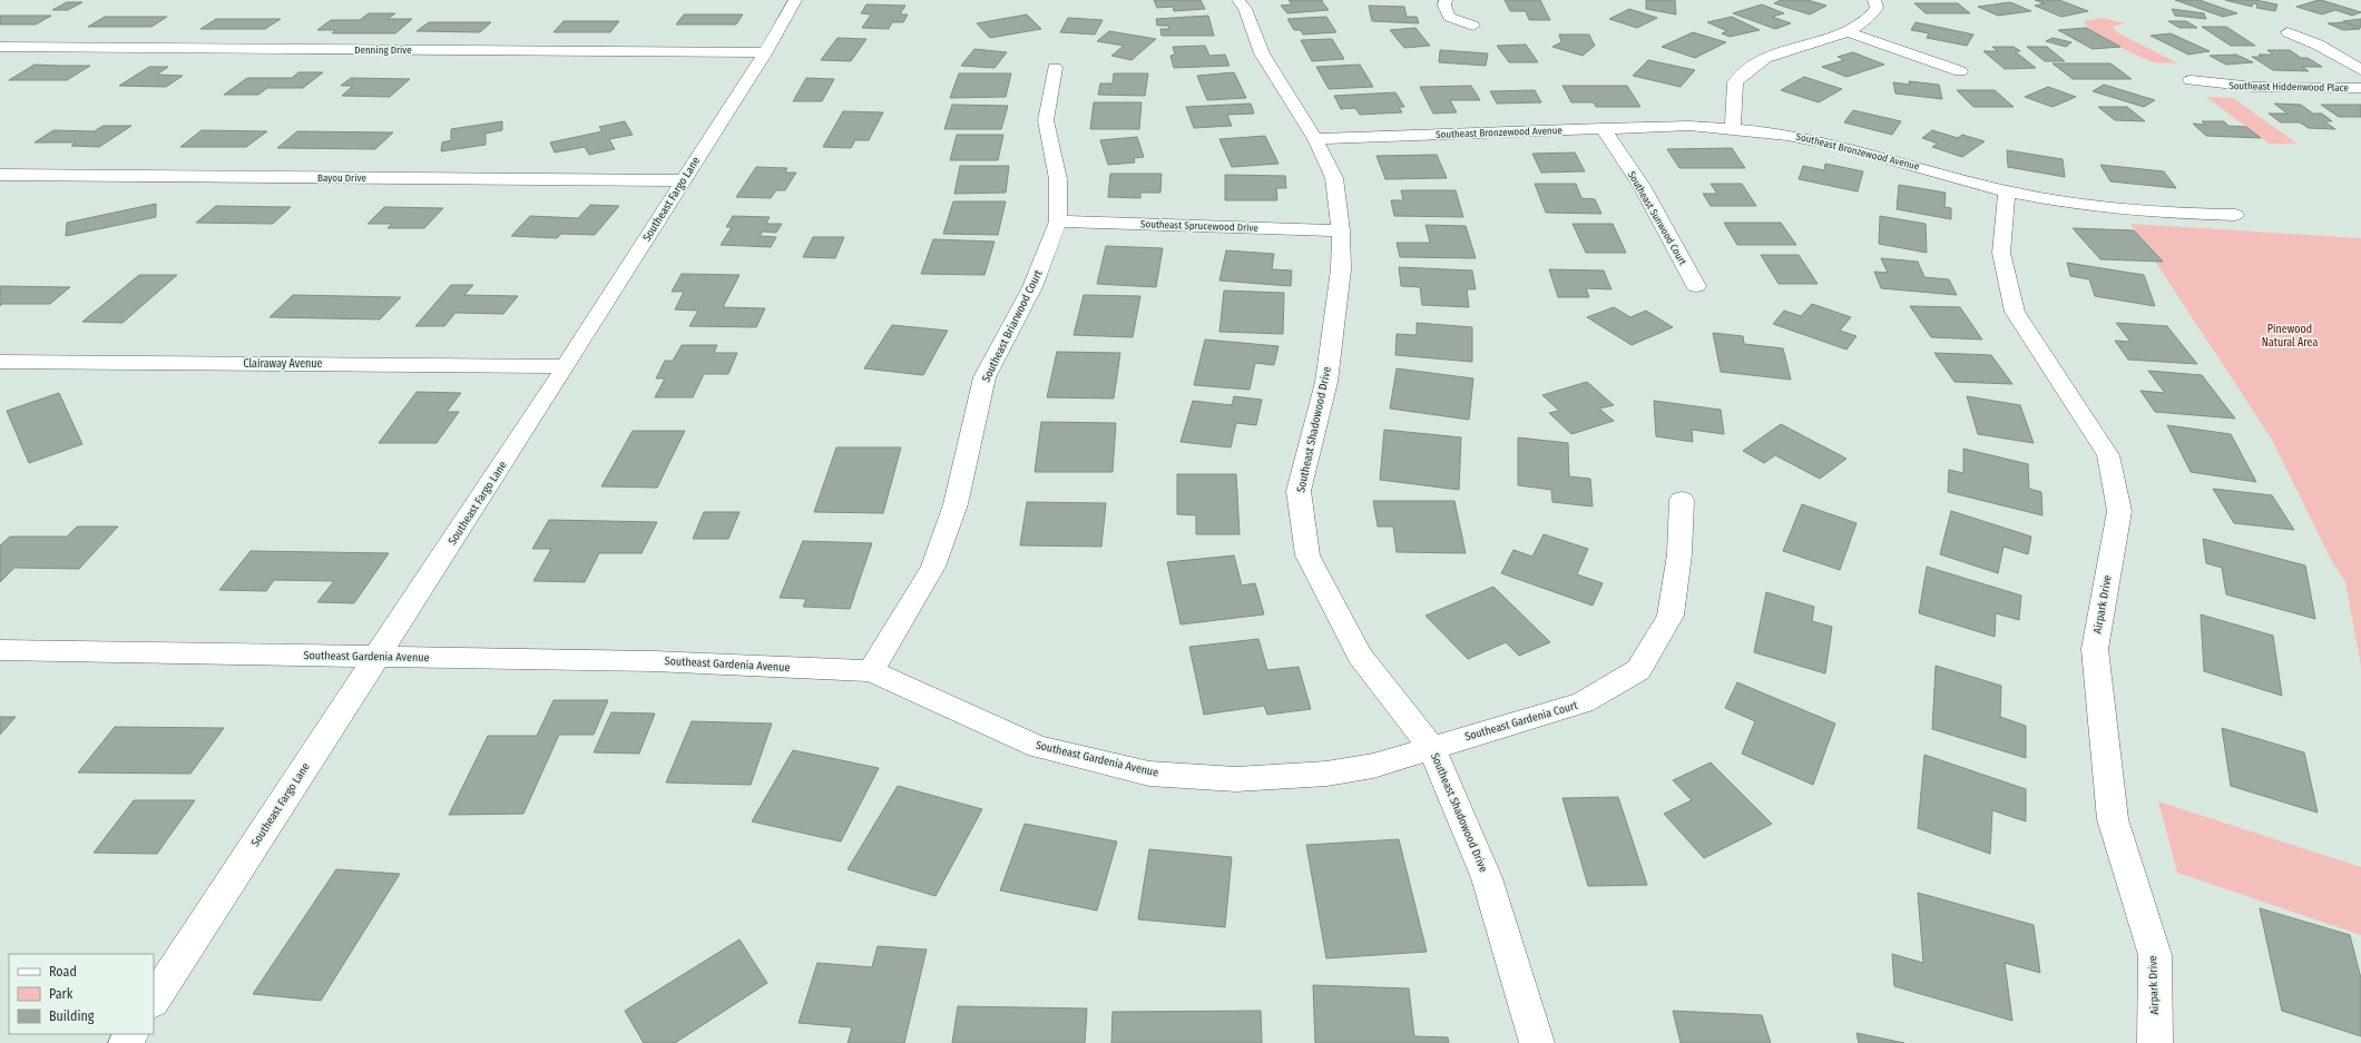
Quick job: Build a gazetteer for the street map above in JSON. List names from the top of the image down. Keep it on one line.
{"streets":{"street":["Denning Drive","Southeast Hiddenwood Place","Southeast Bronzewood Avenue","Bayou Drive","Southeast Fargo Lane","Southeast Sunwood Court","Southeast Sprucewood Drive","Southeast Briarwood Court","Clairaway Avenue","Southeast Shadowood Drive","Airpark Drive","Southeast Gardenia Avenue","Southeast Gardenia Court"]},"crossings":[["Denning Drive","Southeast Fargo Lane"],["Southeast Bronzewood Avenue","Southeast Sunwood Court"],["Southeast Bronzewood Avenue","Southeast Shadowood Drive"],["Southeast Bronzewood Avenue","Airpark Drive"],["Bayou Drive","Southeast Fargo Lane"],["Southeast Fargo Lane","Clairaway Avenue"],["Southeast Fargo Lane","Southeast Gardenia Avenue"],["Southeast Sprucewood Drive","Southeast Briarwood Court"],["Southeast Sprucewood Drive","Southeast Shadowood Drive"],["Southeast Briarwood Court","Southeast Gardenia Avenue"],["Southeast Shadowood Drive","Southeast Gardenia Avenue"],["Southeast Shadowood Drive","Southeast Gardenia Court"],["Southeast Gardenia Avenue","Southeast Gardenia Court"]],"parks":["Pinewood Natural Area"],"legend":["Road","Park","Building"]}
